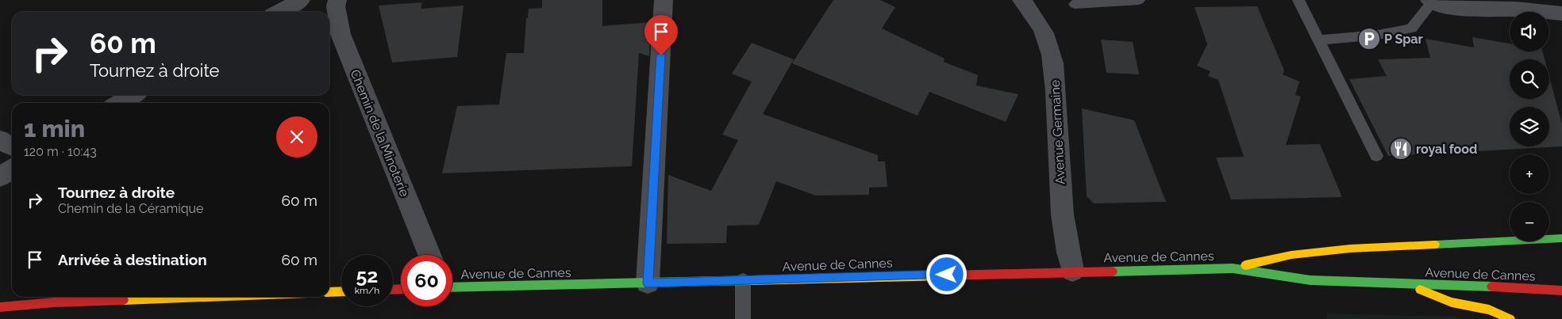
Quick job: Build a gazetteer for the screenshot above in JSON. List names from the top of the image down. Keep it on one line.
{"streets":{"main road":["Avenue de Cannes"],"street":["Avenue Germaine","Chemin de la Minoterie"]},"crossings":[["Avenue Germaine","Avenue de Cannes"]],"places":{"parking":["P Spar"],"restaurant":["royal food"]},"page":{"map_buttons":["+","−"],"turn":["60 m","Tournez à droite"],"heading":["1 min","120 m · 10:43"],"list":[{"name":"Tournez à droite","note":"Chemin de la Céramique","value":"60 m"},{"name":"Arrivée à destination","value":"60 m"}],"speed":"52 km/h","limit":"60"}}
